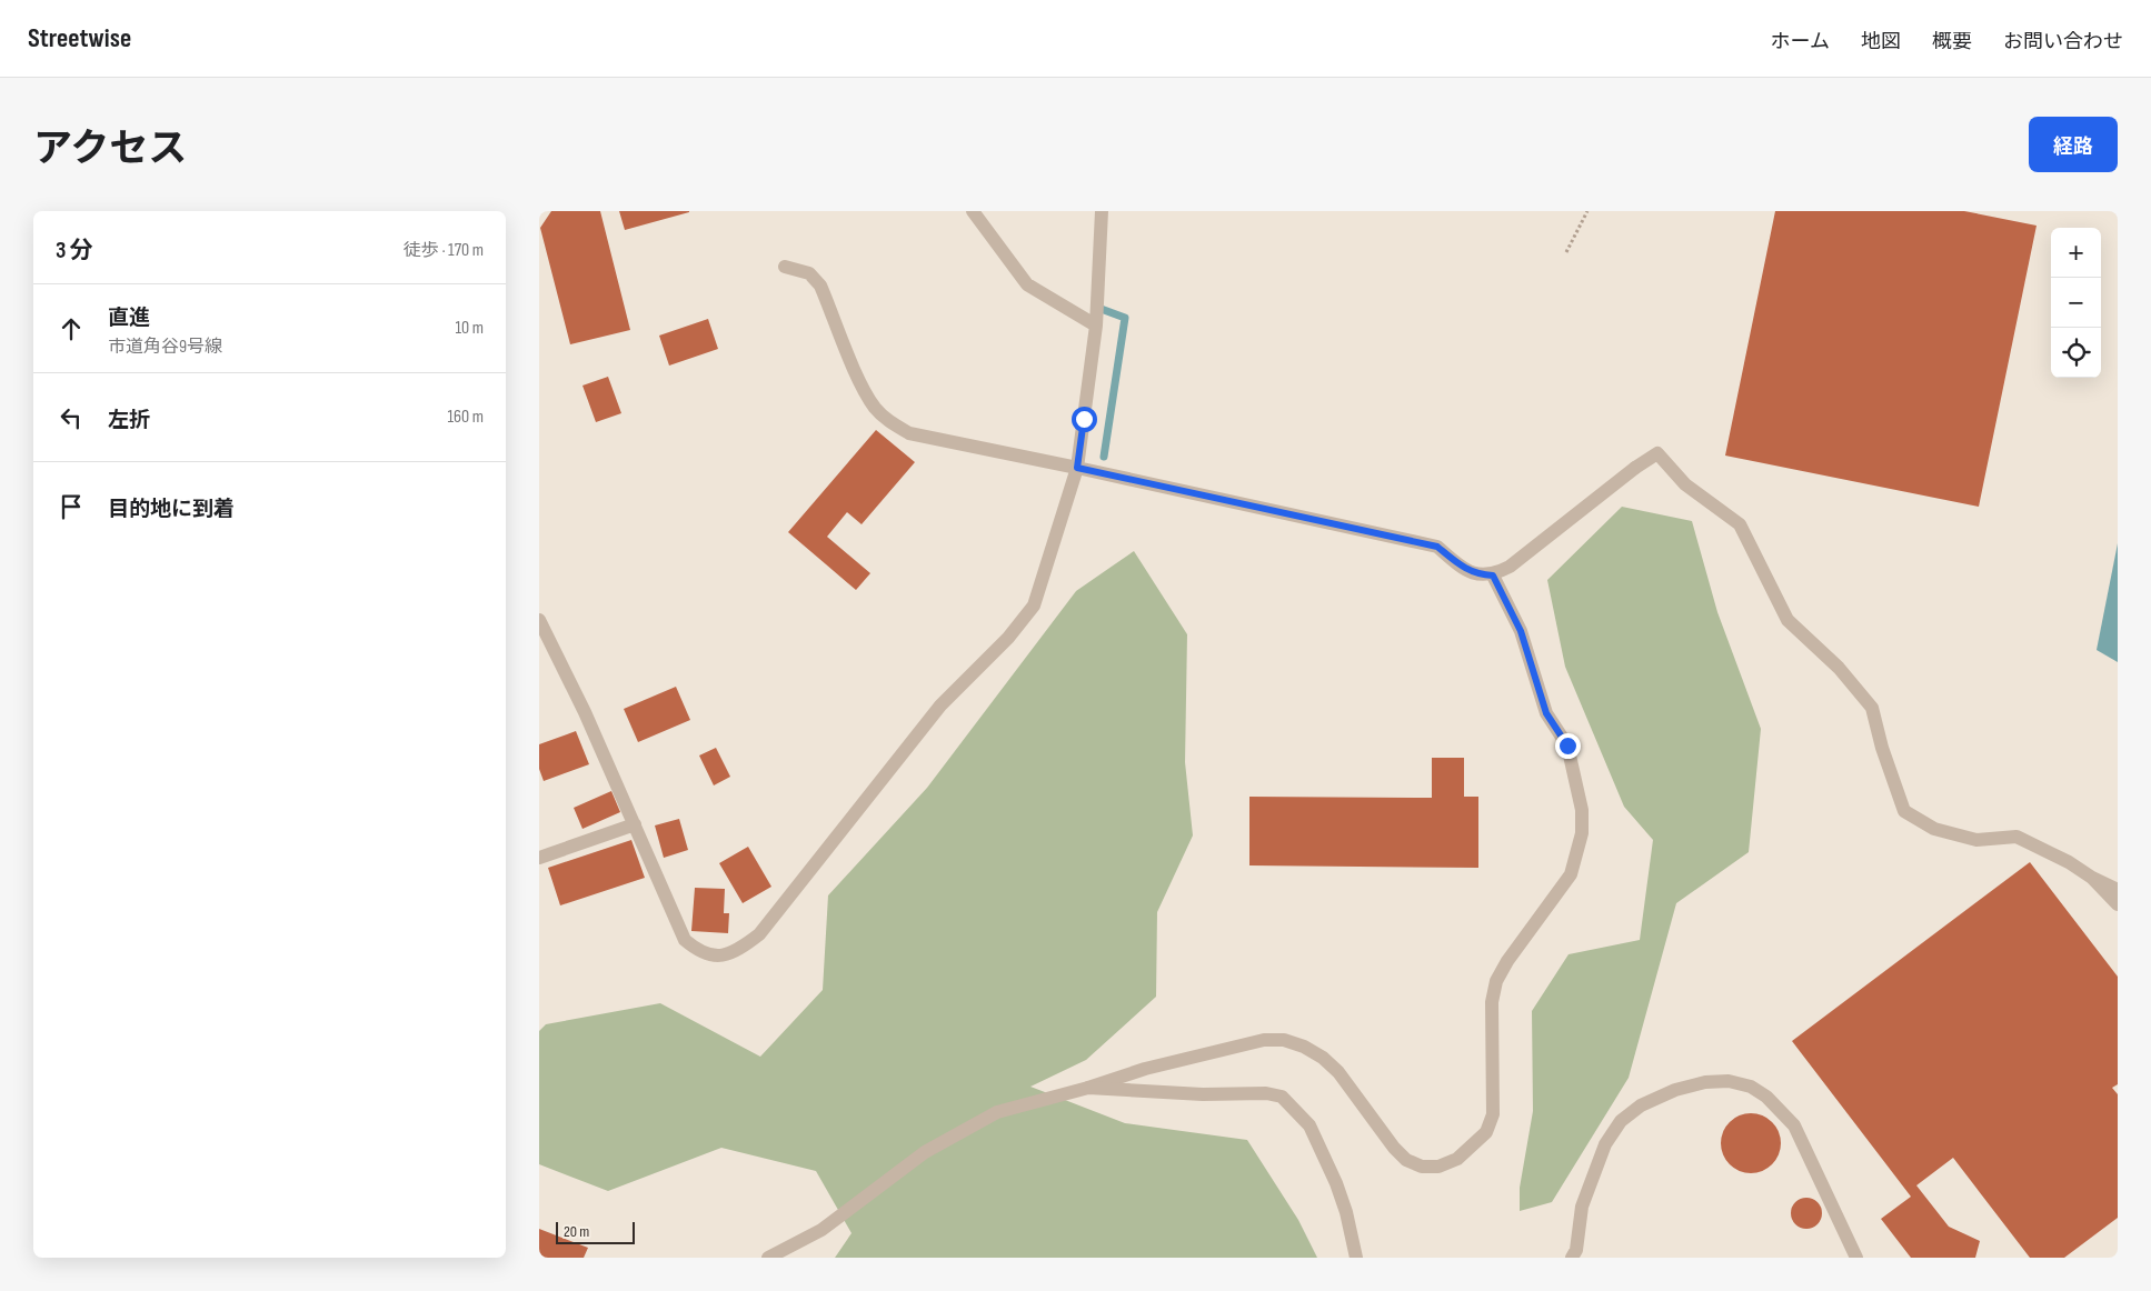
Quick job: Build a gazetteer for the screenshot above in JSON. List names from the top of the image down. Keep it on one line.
{"scale_bar":"20 m","page":{"header":"Streetwise","nav":["ホーム","地図","概要","お問い合わせ"],"title":"アクセス","buttons":"経路","heading":["3 分","徒歩 · 170 m"],"map_buttons":["+","−"],"list":[["直進","市道角谷9号線","10 m"],["左折","160 m"],"目的地に到着"],"scale":"20 m"}}
